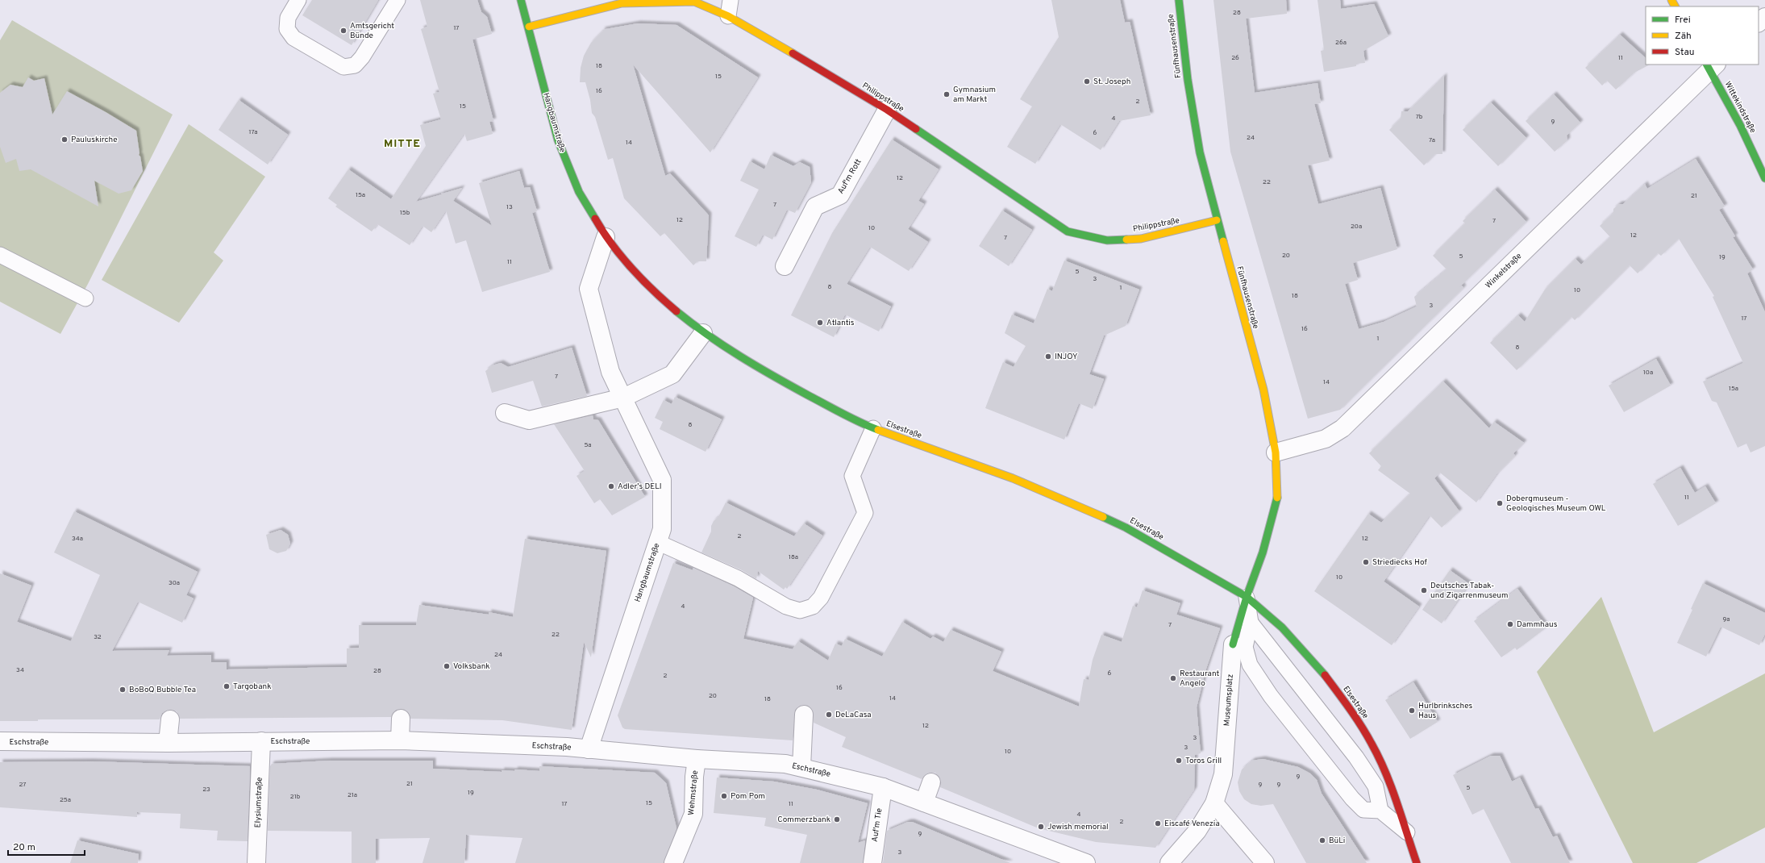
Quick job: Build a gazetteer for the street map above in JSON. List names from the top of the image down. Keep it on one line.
{"streets":{"street":["Fünfhausenstraße","Philippstraße","Wittekindstraße","Hangbaumstraße","Auf'm Rott","Winkelstraße","Elsestraße","Museumsplatz","Eschstraße","Wehmstraße","Elysiumstraße","Auf'm Tie"]},"crossings":[["Fünfhausenstraße","Philippstraße"],["Fünfhausenstraße","Winkelstraße"],["Fünfhausenstraße","Elsestraße"],["Fünfhausenstraße","Museumsplatz"],["Philippstraße","Hangbaumstraße"],["Philippstraße","Auf'm Rott"],["Wittekindstraße","Winkelstraße"],["Hangbaumstraße","Elsestraße"],["Hangbaumstraße","Eschstraße"],["Elsestraße","Museumsplatz"],["Eschstraße","Wehmstraße"],["Eschstraße","Elysiumstraße"],["Eschstraße","Auf'm Tie"]],"districts":["MITTE"],"places":["Amtsgericht Bünde","St. Joseph","Gymnasium am Markt","Pauluskirche","Atlantis","INJOY","Adler's DELI","Dobergmuseum - Geologisches Museum OWL","Striediecks Hof","Deutsches Tabak- und Zigarrenmuseum","Dammhaus","Volksbank","Restaurant Angelo","Targobank","BoBoQ Bubble Tea","Hurlbrinksches Haus","DeLaCasa","Toros Grill","Pom Pom","Commerzbank","Eiscafé Venezia","Jewish memorial","BüLi"],"house_numbers":["28","17","26a","26","11","18","15","16","2","15","7b","4","9","17a","6","24","7a","14","12","22","15a","21","7","13","15b","12","7","20a","10","12","7","20","5","19","11","5","3","8","1","10","18","3","17","16","1","8","10a","7","14","15a","8","5a","11","2","34a","12","18a","10","30a","4","9a","7","22","32","24","34","28","6","2","16","20","14","18","12","3","3","10","9","21","27","9","9","5","23","19","21a","21b","25a","15","17","11","4","2","9","3"],"legend":["Frei","Zäh","Stau"],"scale_bar":"20 m"}
